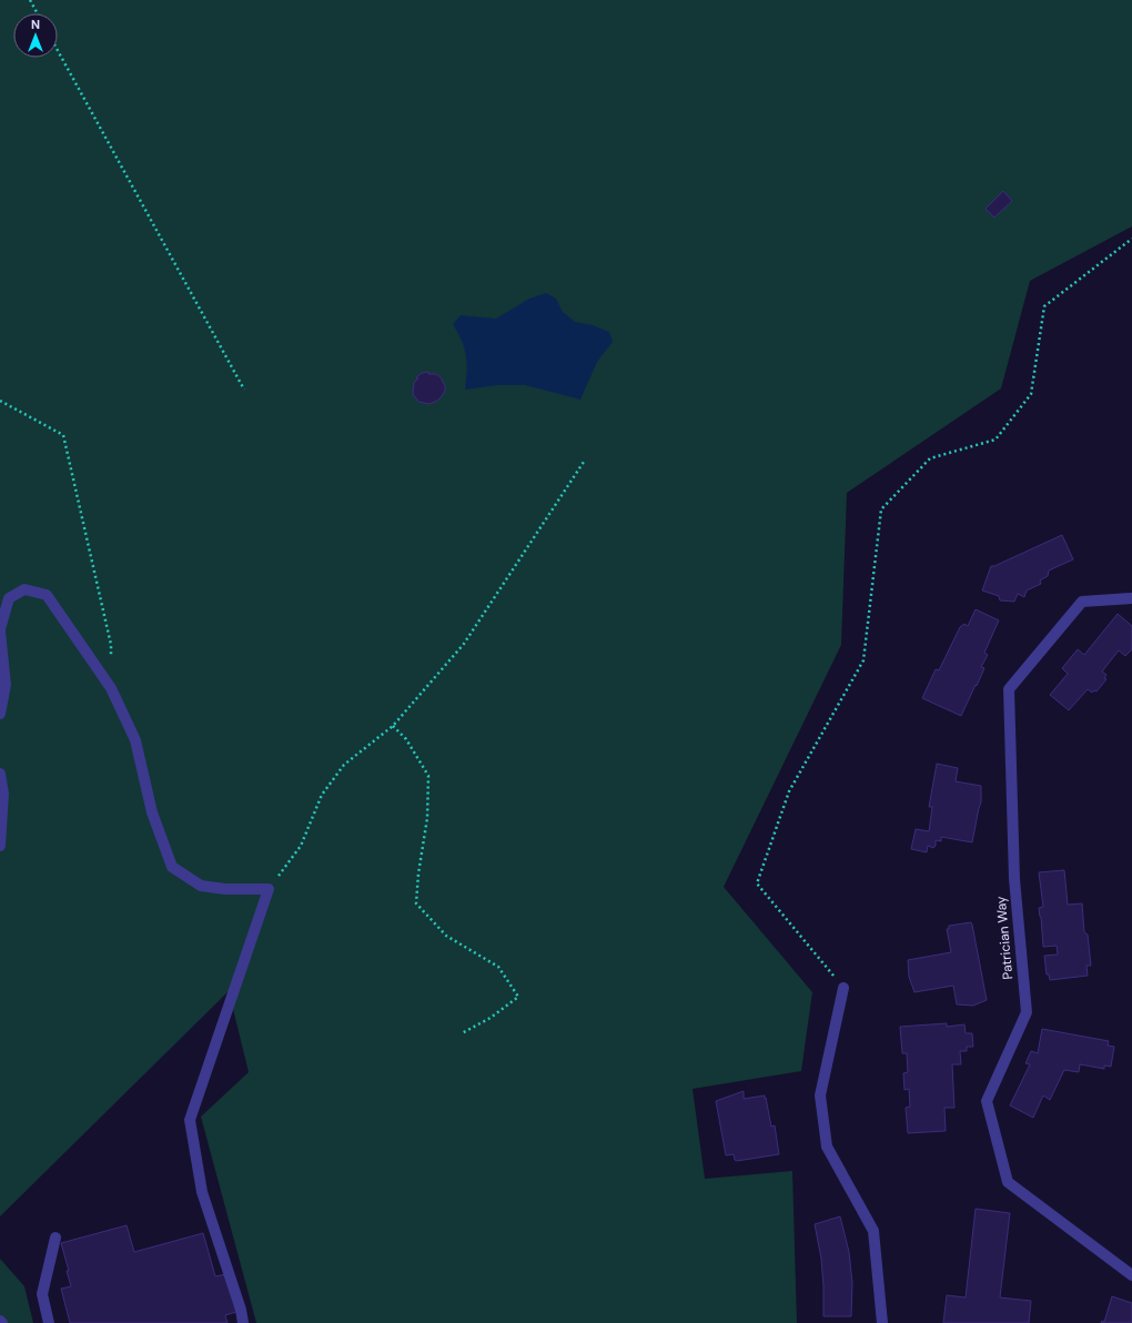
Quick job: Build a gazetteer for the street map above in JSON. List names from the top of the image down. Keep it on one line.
{"streets":{"street":["Patrician Way"]},"north":"top"}
